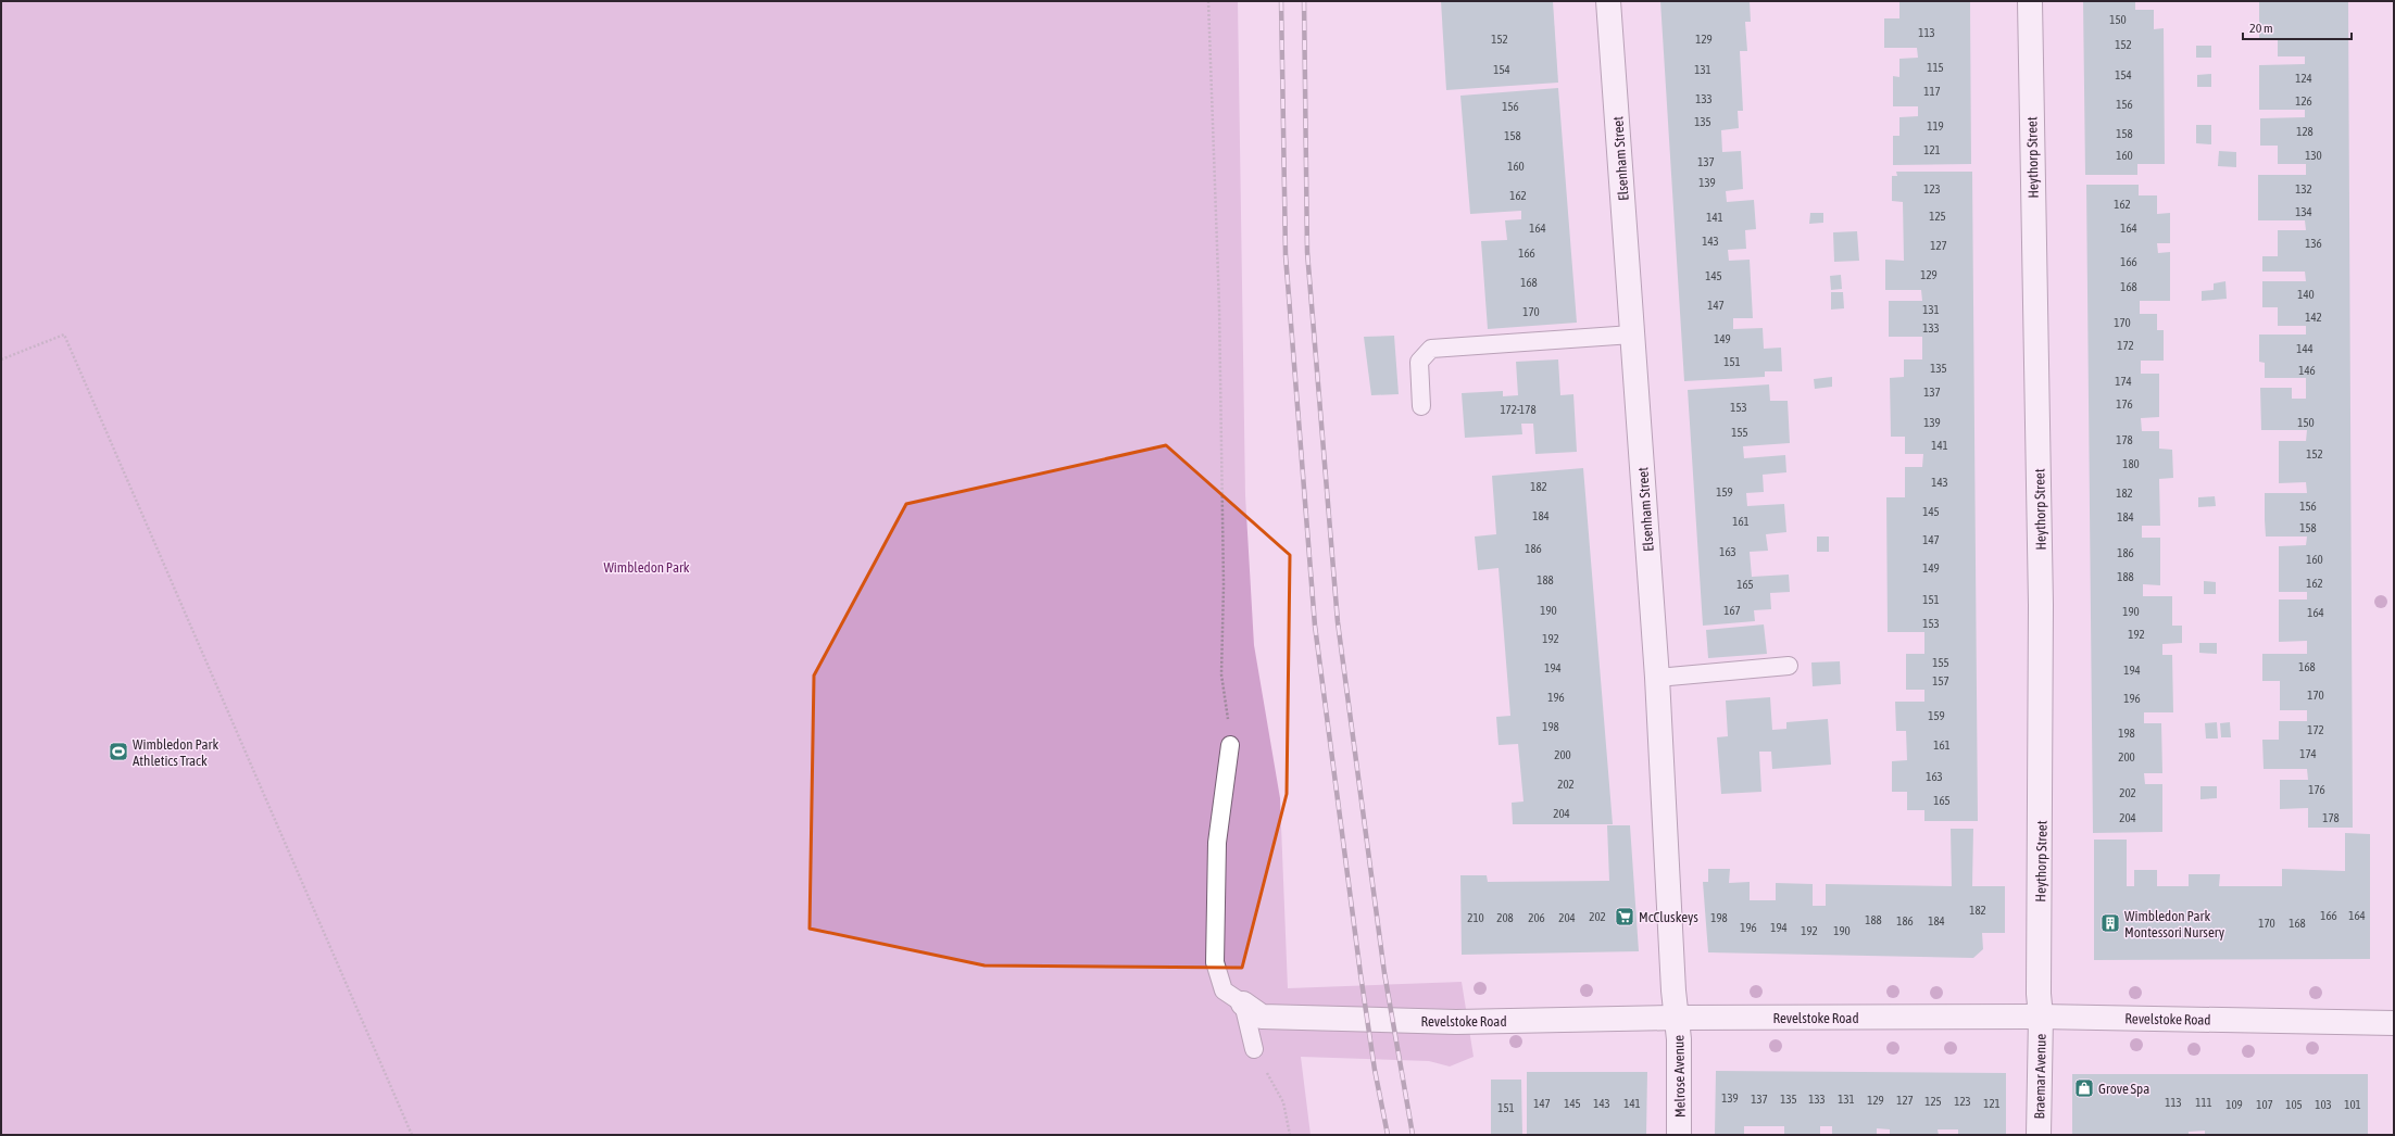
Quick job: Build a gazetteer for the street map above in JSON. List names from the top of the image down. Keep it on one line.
{"streets":{"street":["Heythorp Street","Elsenham Street","Revelstoke Road","Melrose Avenue","Braemar Avenue"]},"crossings":[["Heythorp Street","Revelstoke Road"],["Heythorp Street","Braemar Avenue"],["Elsenham Street","Revelstoke Road"],["Elsenham Street","Melrose Avenue"],["Revelstoke Road","Melrose Avenue"],["Revelstoke Road","Braemar Avenue"]],"parks":["Wimbledon Park"],"places":{"sports":["Wimbledon Park Athletics Track"],"supermarket":["McCluskeys"],"building":["Wimbledon Park Montessori Nursery"],"shop":["Grove Spa"]},"house_numbers":["150","113","152","129","152","115","154","131","154","124","117","133","126","156","156","135","119","128","158","158","121","160","130","137","160","139","123","132","162","162","134","125","141","164","164","143","136","127","166","166","129","145","168","168","140","147","131","170","142","170","133","149","172","144","151","135","146","174","137","176","153","172-178","139","150","155","178","141","152","180","143","182","159","182","156","145","184","184","161","158","147","186","163","186","160","149","188","188","162","165","151","190","167","190","164","153","192","192","155","168","194","194","157","170","196","196","159","198","172","198","161","174","200","200","163","202","176","202","165","204","204","178","182","166","164","202","210","208","206","204","198","188","186","184","170","168","196","194","192","190","139","137","135","133","131","129","127","125","123","113","111","147","145","143","141","121","109","107","105","103","101","151"],"scale_bar":"20 m"}
